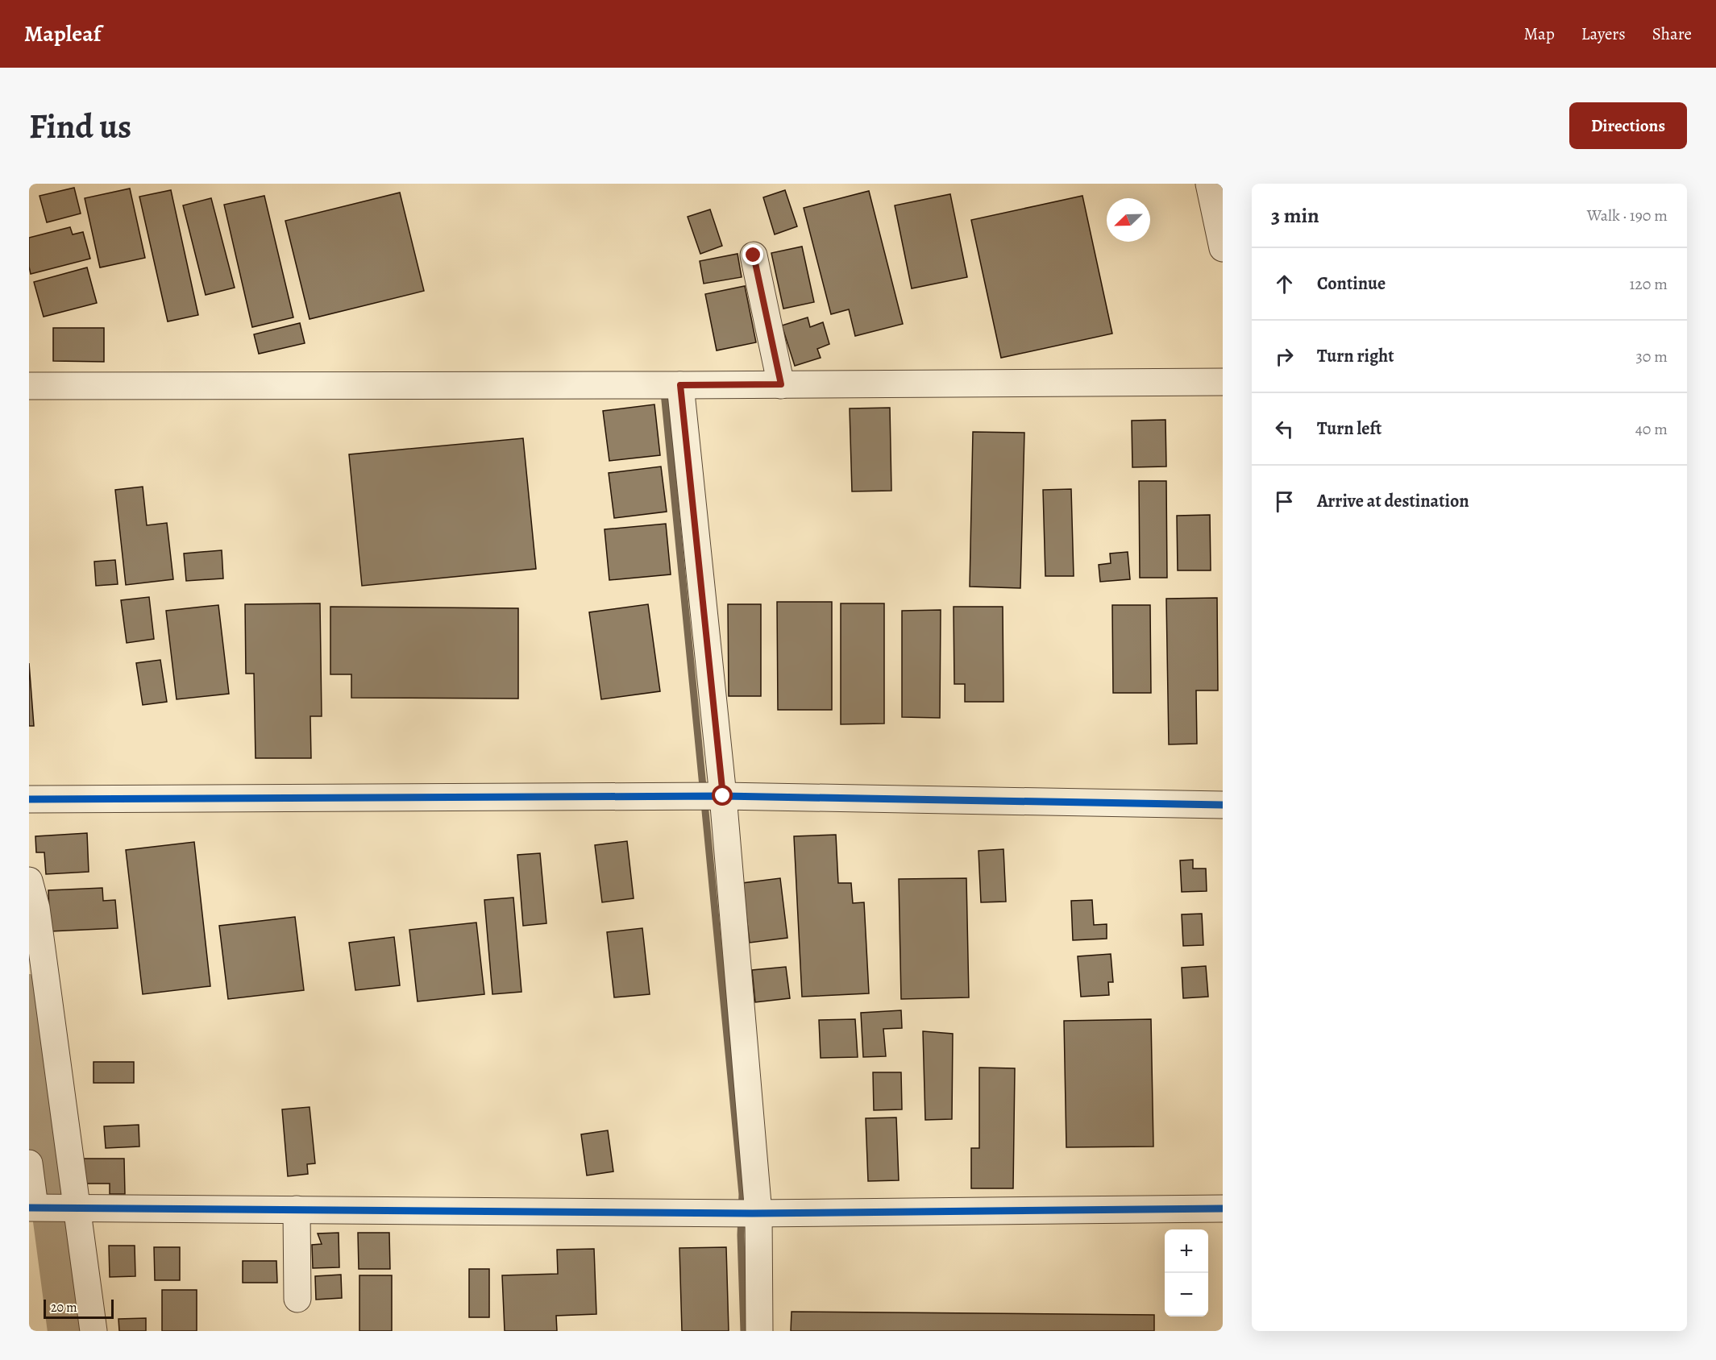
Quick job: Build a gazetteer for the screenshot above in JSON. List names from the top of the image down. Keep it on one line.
{"scale_bar":"20 m","north":"bottom left","page":{"header":"Mapleaf","nav":["Map","Layers","Share"],"buttons":"Directions","title":"Find us","heading":["3 min","Walk · 190 m"],"list":[["Continue","120 m"],["Turn right","30 m"],["Turn left","40 m"],"Arrive at destination"],"map_buttons":["+","−"],"scale":"20 m"}}
